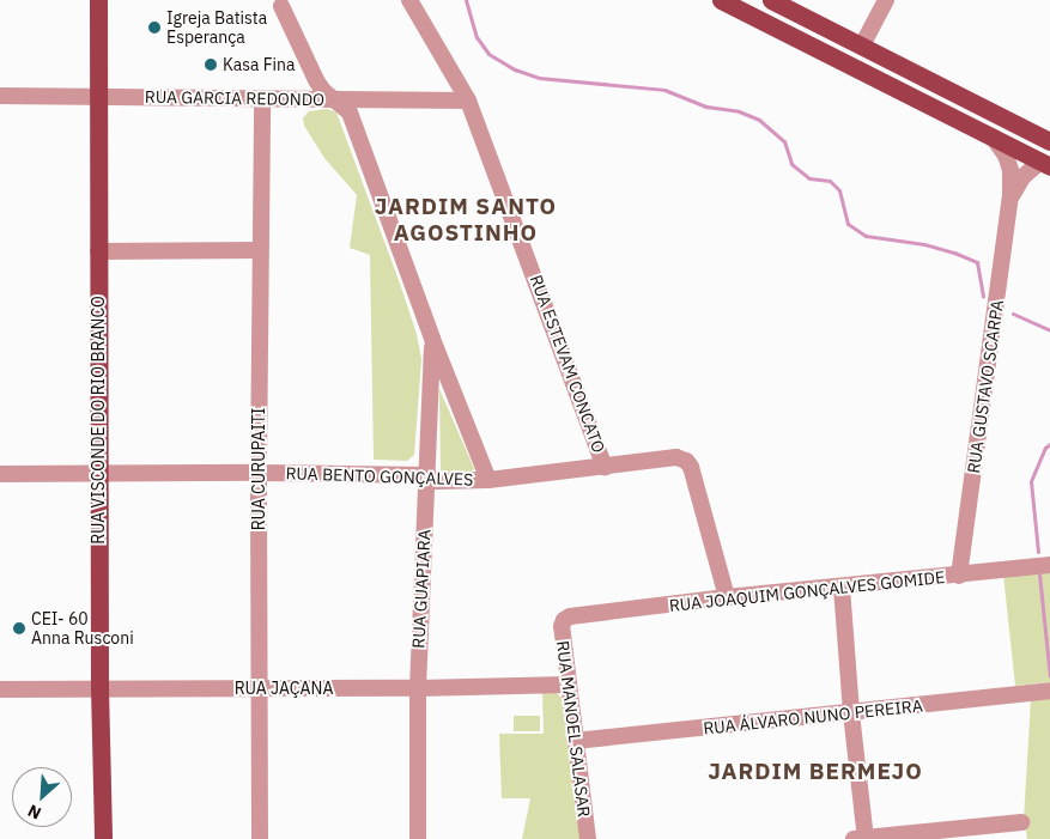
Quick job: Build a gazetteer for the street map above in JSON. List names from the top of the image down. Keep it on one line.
{"streets":{"main road":["RUA VISCONDE DO RIO BRANCO"],"street":["RUA GARCIA REDONDO","RUA ESTEVAM CONCATO","RUA GUSTAVO SCARPA","RUA CURUPAITI","RUA BENTO GONÇALVES","RUA GUAPIARA","RUA JOAQUIM GONÇALVES GOMIDE","RUA JAÇANA","RUA ÁLVARO NUNO PEREIRA","RUA MANOEL SALASAR"]},"crossings":[["RUA GARCIA REDONDO","RUA ESTEVAM CONCATO"],["RUA GARCIA REDONDO","RUA VISCONDE DO RIO BRANCO"],["RUA GARCIA REDONDO","RUA CURUPAITI"],["RUA ESTEVAM CONCATO","RUA BENTO GONÇALVES"],["RUA GUSTAVO SCARPA","RUA JOAQUIM GONÇALVES GOMIDE"],["RUA VISCONDE DO RIO BRANCO","RUA BENTO GONÇALVES"],["RUA VISCONDE DO RIO BRANCO","RUA JAÇANA"],["RUA CURUPAITI","RUA BENTO GONÇALVES"],["RUA CURUPAITI","RUA JAÇANA"],["RUA BENTO GONÇALVES","RUA GUAPIARA"],["RUA BENTO GONÇALVES","RUA JOAQUIM GONÇALVES GOMIDE"],["RUA GUAPIARA","RUA JAÇANA"],["RUA JOAQUIM GONÇALVES GOMIDE","RUA MANOEL SALASAR"],["RUA JAÇANA","RUA MANOEL SALASAR"],["RUA ÁLVARO NUNO PEREIRA","RUA MANOEL SALASAR"]],"districts":["JARDIM SANTO AGOSTINHO","JARDIM BERMEJO"],"places":["Igreja Batista Esperança","Kasa Fina","CEI- 60 Anna Rusconi"],"north":"bottom left"}
